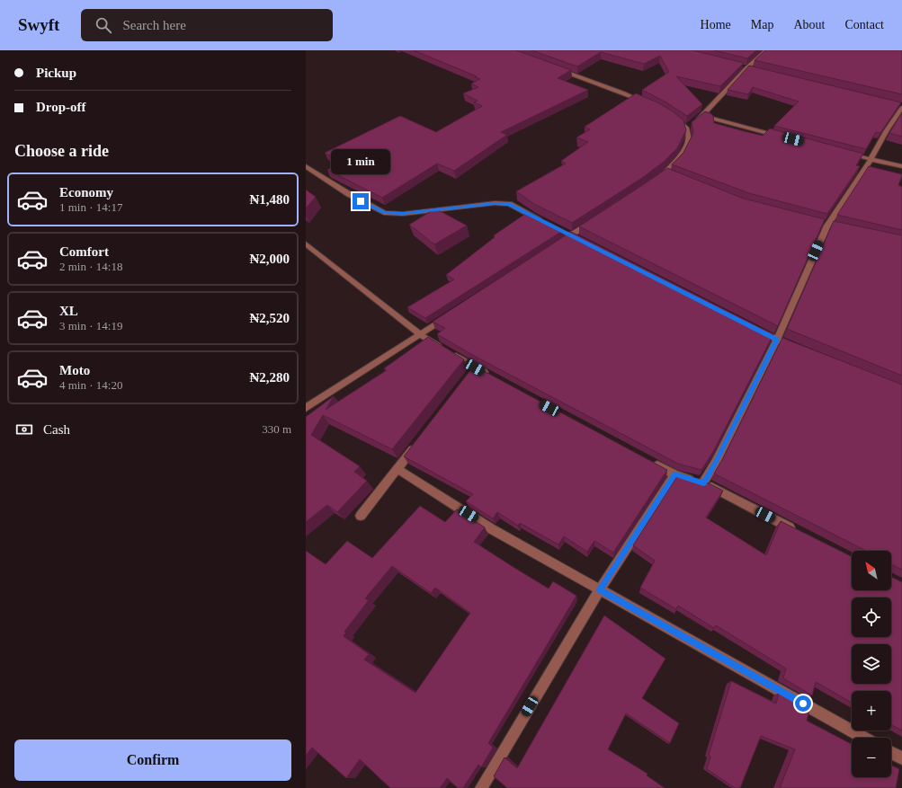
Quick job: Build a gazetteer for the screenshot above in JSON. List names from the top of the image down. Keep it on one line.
{"north":"top left","page":{"header":"Swyft","search":"Search here","nav":["Home","Map","About","Contact"],"banner":["Pickup","Drop-off"],"heading":"Choose a ride","bubble":"1 min","list":[{"name":"Economy","note":"1 min · 14:17","value":"₦1,480"},{"name":"Comfort","note":"2 min · 14:18","value":"₦2,000"},{"name":"XL","note":"3 min · 14:19","value":"₦2,520"},{"name":"Moto","note":"4 min · 14:20","value":"₦2,280"}],"pay":["Cash","330 m"],"map_buttons":["+","−"],"buttons":"Confirm"}}
